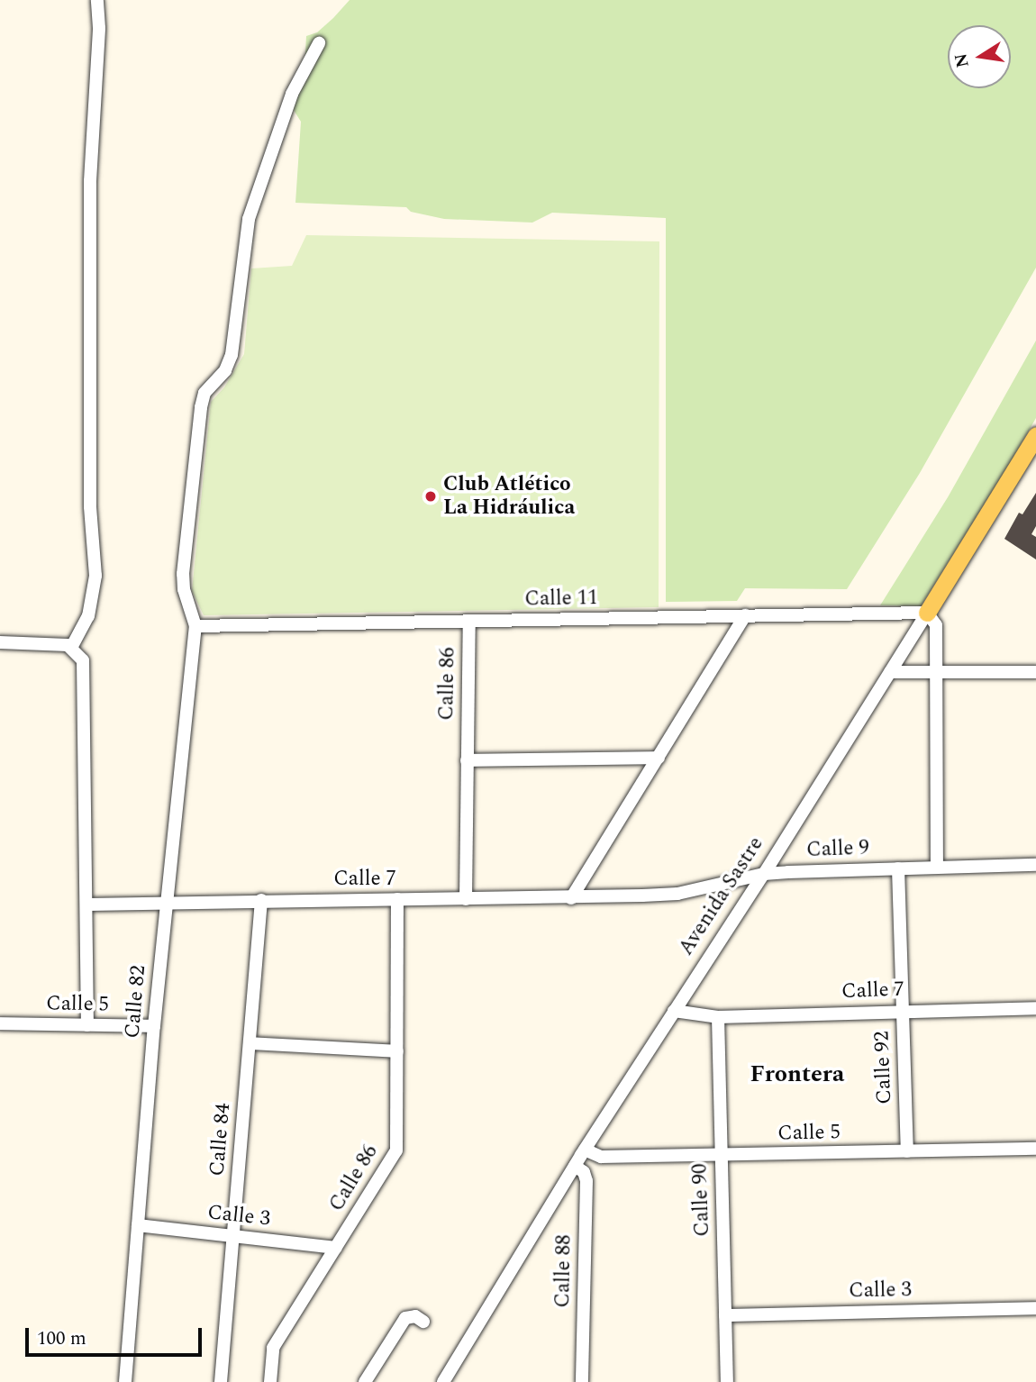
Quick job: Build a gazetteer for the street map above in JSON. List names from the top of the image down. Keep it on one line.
{"streets":{"main road":["Avenida Sastre"],"street":["Calle 11","Calle 86","Calle 9","Calle 7","Calle 82","Calle 5","Calle 92","Calle 84","Calle 90","Calle 3","Calle 88"]},"crossings":[["Calle 11","Calle 86"],["Calle 11","Avenida Sastre"],["Calle 11","Calle 82"],["Calle 86","Calle 7"],["Calle 86","Calle 3"],["Calle 9","Calle 7"],["Calle 9","Avenida Sastre"],["Calle 9","Calle 92"],["Calle 7","Avenida Sastre"],["Calle 7","Calle 82"],["Calle 7","Calle 92"],["Calle 7","Calle 84"],["Calle 7","Calle 90"],["Avenida Sastre","Calle 5"],["Avenida Sastre","Calle 88"],["Calle 82","Calle 5"],["Calle 82","Calle 3"],["Calle 5","Calle 92"],["Calle 5","Calle 90"],["Calle 84","Calle 3"],["Calle 90","Calle 3"]],"districts":["Frontera"],"places":["Club Atlético La Hidráulica"],"scale_bar":"100 m","north":"left"}
